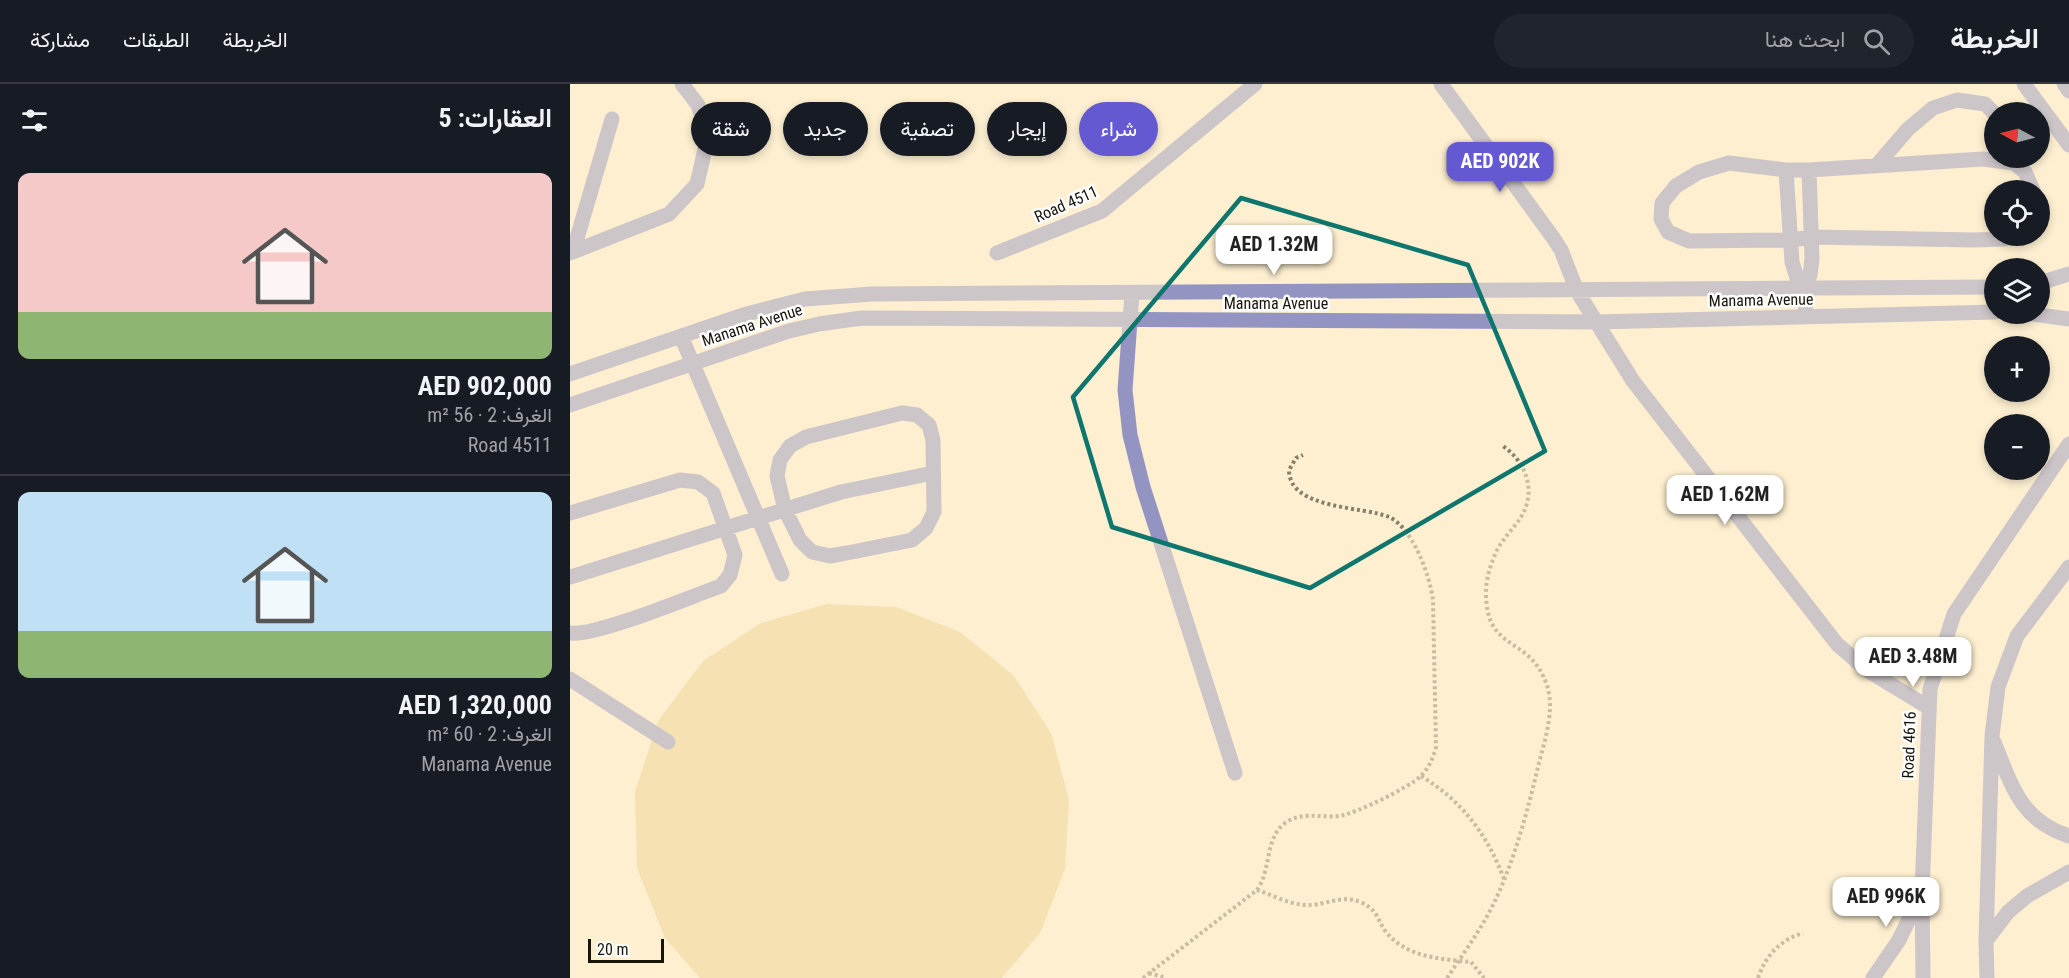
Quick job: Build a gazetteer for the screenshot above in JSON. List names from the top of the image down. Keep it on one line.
{"streets":{"street":["Road 4511","Manama Avenue","Road 4616"]},"scale_bar":"20 m","north":"left","page":{"header":"الخريطة","search":"ابحث هنا","nav":["الخريطة","الطبقات","مشاركة"],"heading":"العقارات: 5","map_buttons":["+","−"],"chip":["شراء","إيجار","تصفية","جديد","شقة"],"price":["AED 902K","AED 1.32M","AED 1.62M","AED 3.48M","AED 996K"],"list":[{"name":"AED 902,000","note":"الغرف: 2 · 56 m² · Road 4511"},{"name":"AED 1,320,000","note":"الغرف: 2 · 60 m² · Manama Avenue"}],"scale":"20 m"}}
